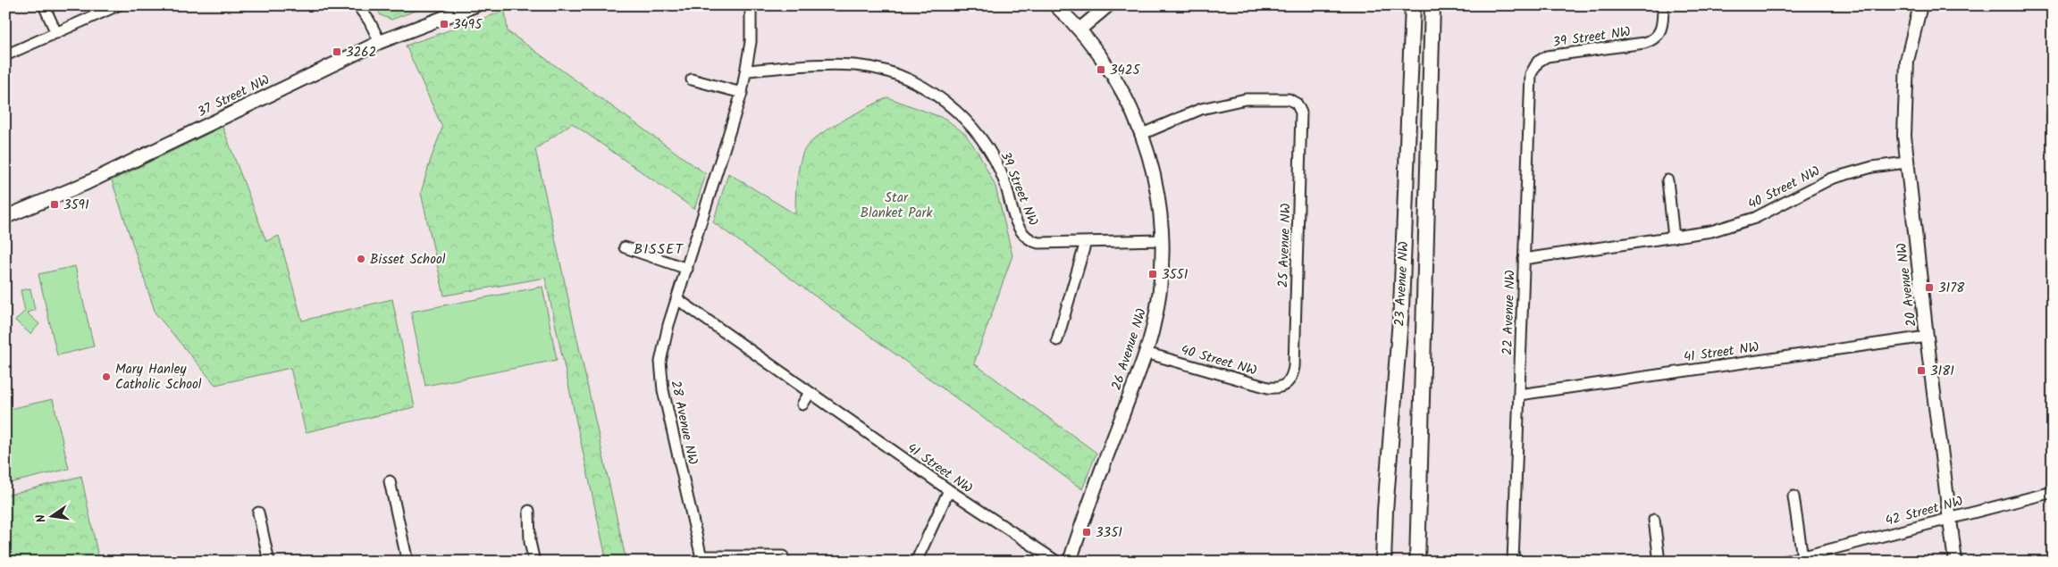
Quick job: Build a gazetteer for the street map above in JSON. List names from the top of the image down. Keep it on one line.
{"streets":{"main road":["23 Avenue NW"],"street":["39 Street NW","37 Street NW","40 Street NW","25 Avenue NW","20 Avenue NW","22 Avenue NW","26 Avenue NW","41 Street NW","28 Avenue NW","42 Street NW"]},"crossings":[["39 Street NW","22 Avenue NW"],["39 Street NW","26 Avenue NW"],["39 Street NW","28 Avenue NW"],["40 Street NW","25 Avenue NW"],["40 Street NW","20 Avenue NW"],["40 Street NW","22 Avenue NW"],["40 Street NW","26 Avenue NW"],["25 Avenue NW","26 Avenue NW"],["20 Avenue NW","41 Street NW"],["20 Avenue NW","42 Street NW"],["22 Avenue NW","41 Street NW"],["41 Street NW","28 Avenue NW"]],"districts":["BISSET"],"parks":["Star Blanket Park"],"places":{"transit":["3495","3262","3425","3591","3551","3178","3181","3351"],"other":["Bisset School","Mary Hanley Catholic School"]},"north":"left"}
